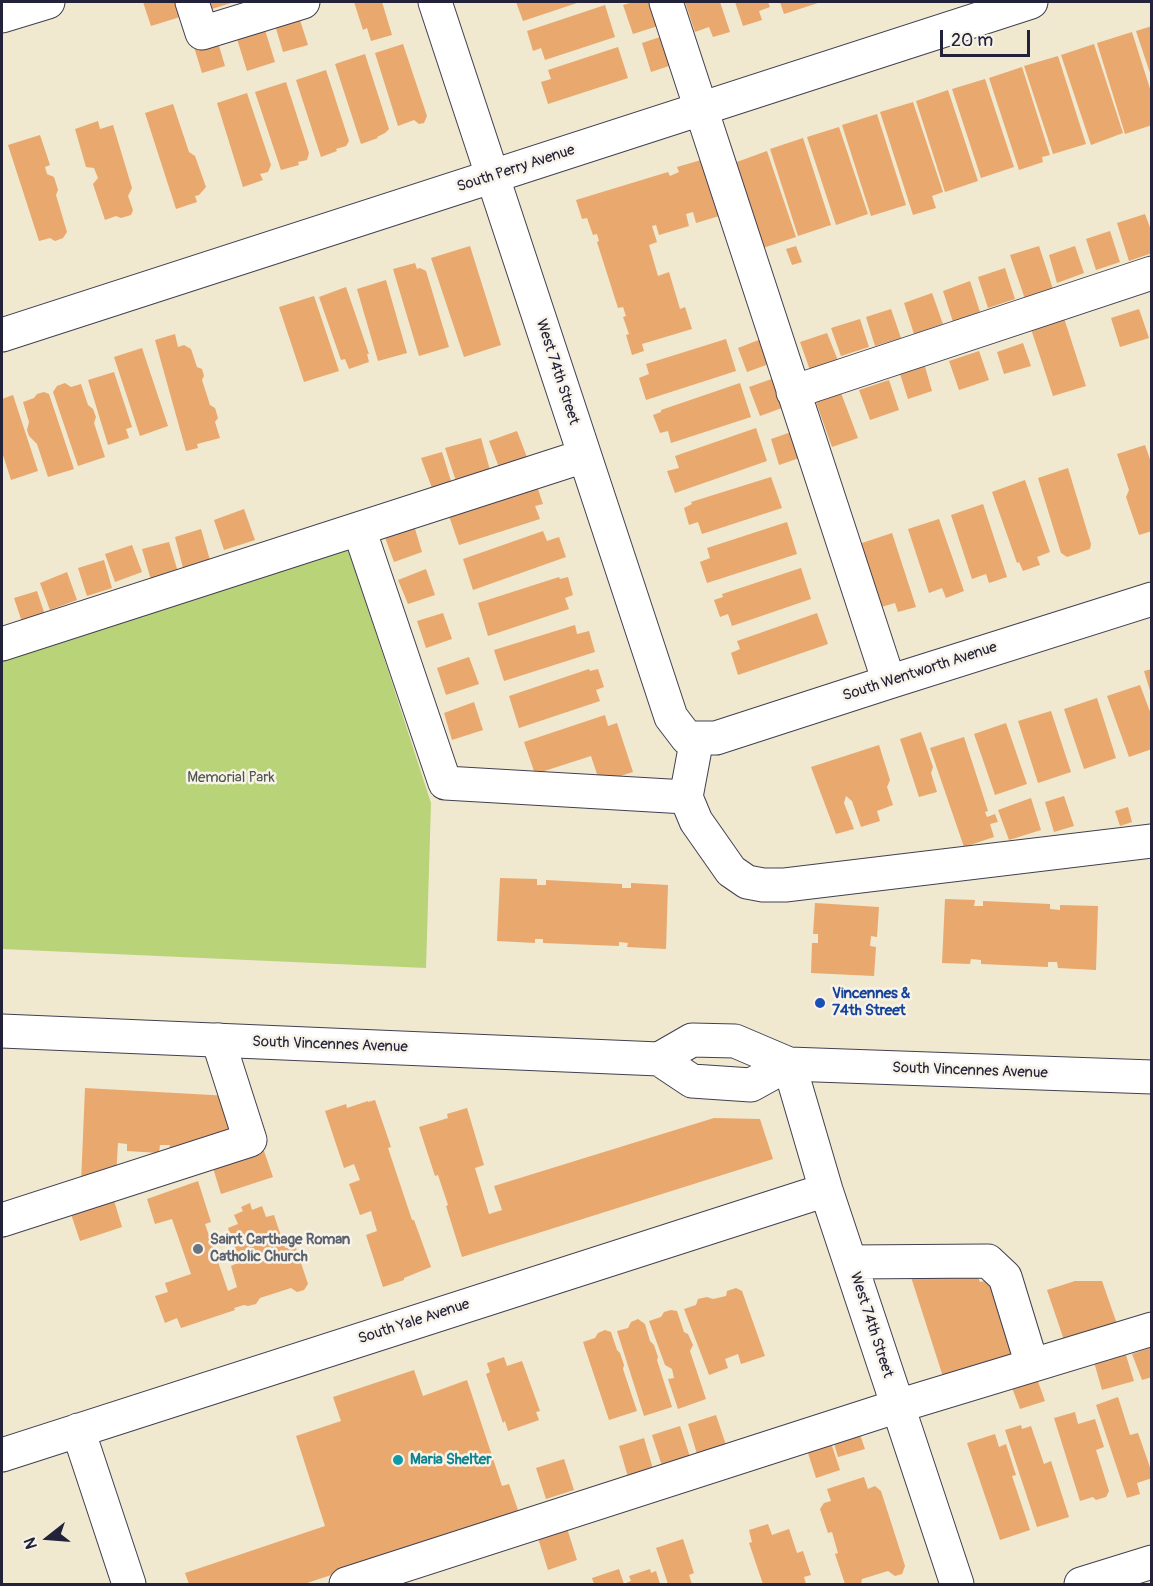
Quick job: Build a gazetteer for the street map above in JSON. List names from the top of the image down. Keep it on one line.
{"streets":{"street":["South Perry Avenue","West 74th Street","South Wentworth Avenue","South Vincennes Avenue","South Yale Avenue"]},"crossings":[["South Perry Avenue","West 74th Street"],["West 74th Street","South Wentworth Avenue"],["West 74th Street","South Vincennes Avenue"],["West 74th Street","South Yale Avenue"]],"parks":["Memorial Park"],"places":["Vincennes & 74th Street","Saint Carthage Roman Catholic Church","Maria Shelter"],"scale_bar":"20 m","north":"left"}
